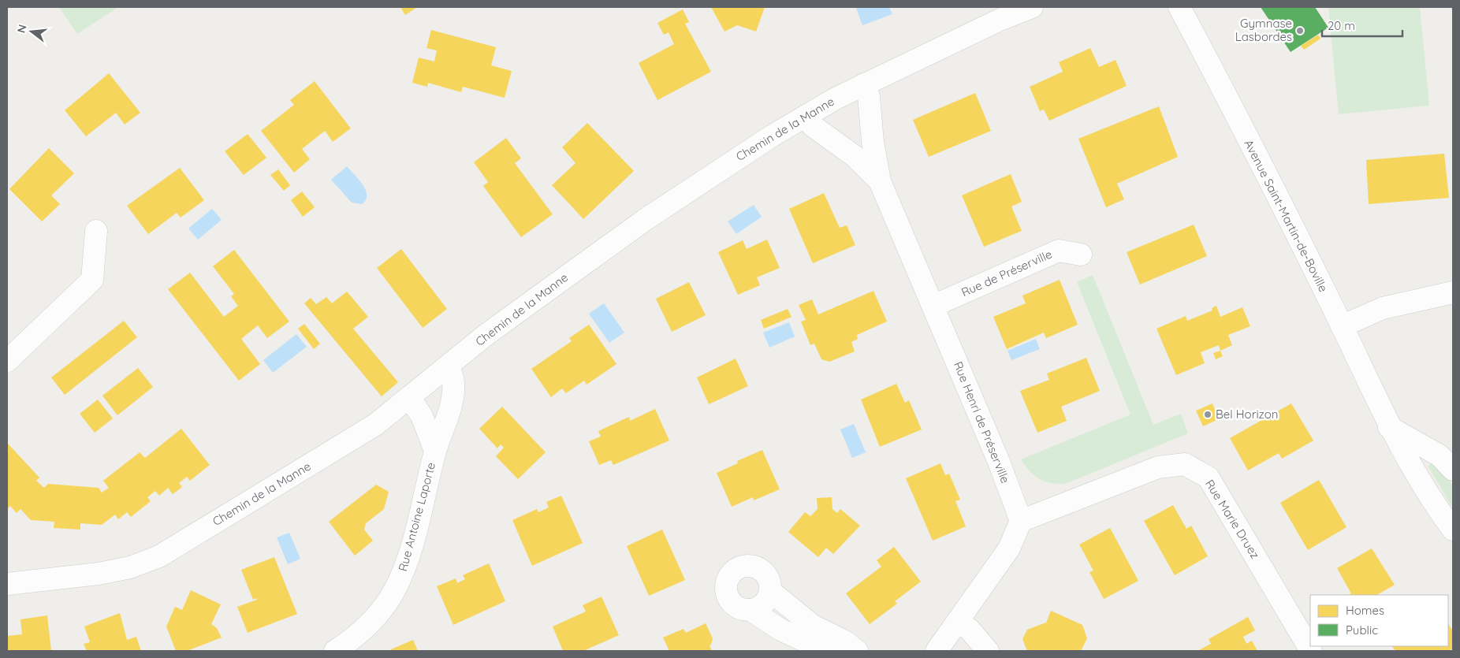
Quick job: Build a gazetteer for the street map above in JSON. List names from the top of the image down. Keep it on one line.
{"streets":{"street":["Chemin de la Manne","Avenue Saint-Martin-de-Boville","Rue de Préserville","Rue Henri de Préserville","Rue Antoine Laporte","Rue Marie Druez"]},"crossings":[["Chemin de la Manne","Rue Henri de Préserville"],["Chemin de la Manne","Rue Antoine Laporte"],["Rue de Préserville","Rue Henri de Préserville"],["Rue Henri de Préserville","Rue Marie Druez"]],"places":["Gymnase Lasbordes","Bel Horizon"],"legend":["Homes","Public"],"scale_bar":"20 m","north":"left"}
